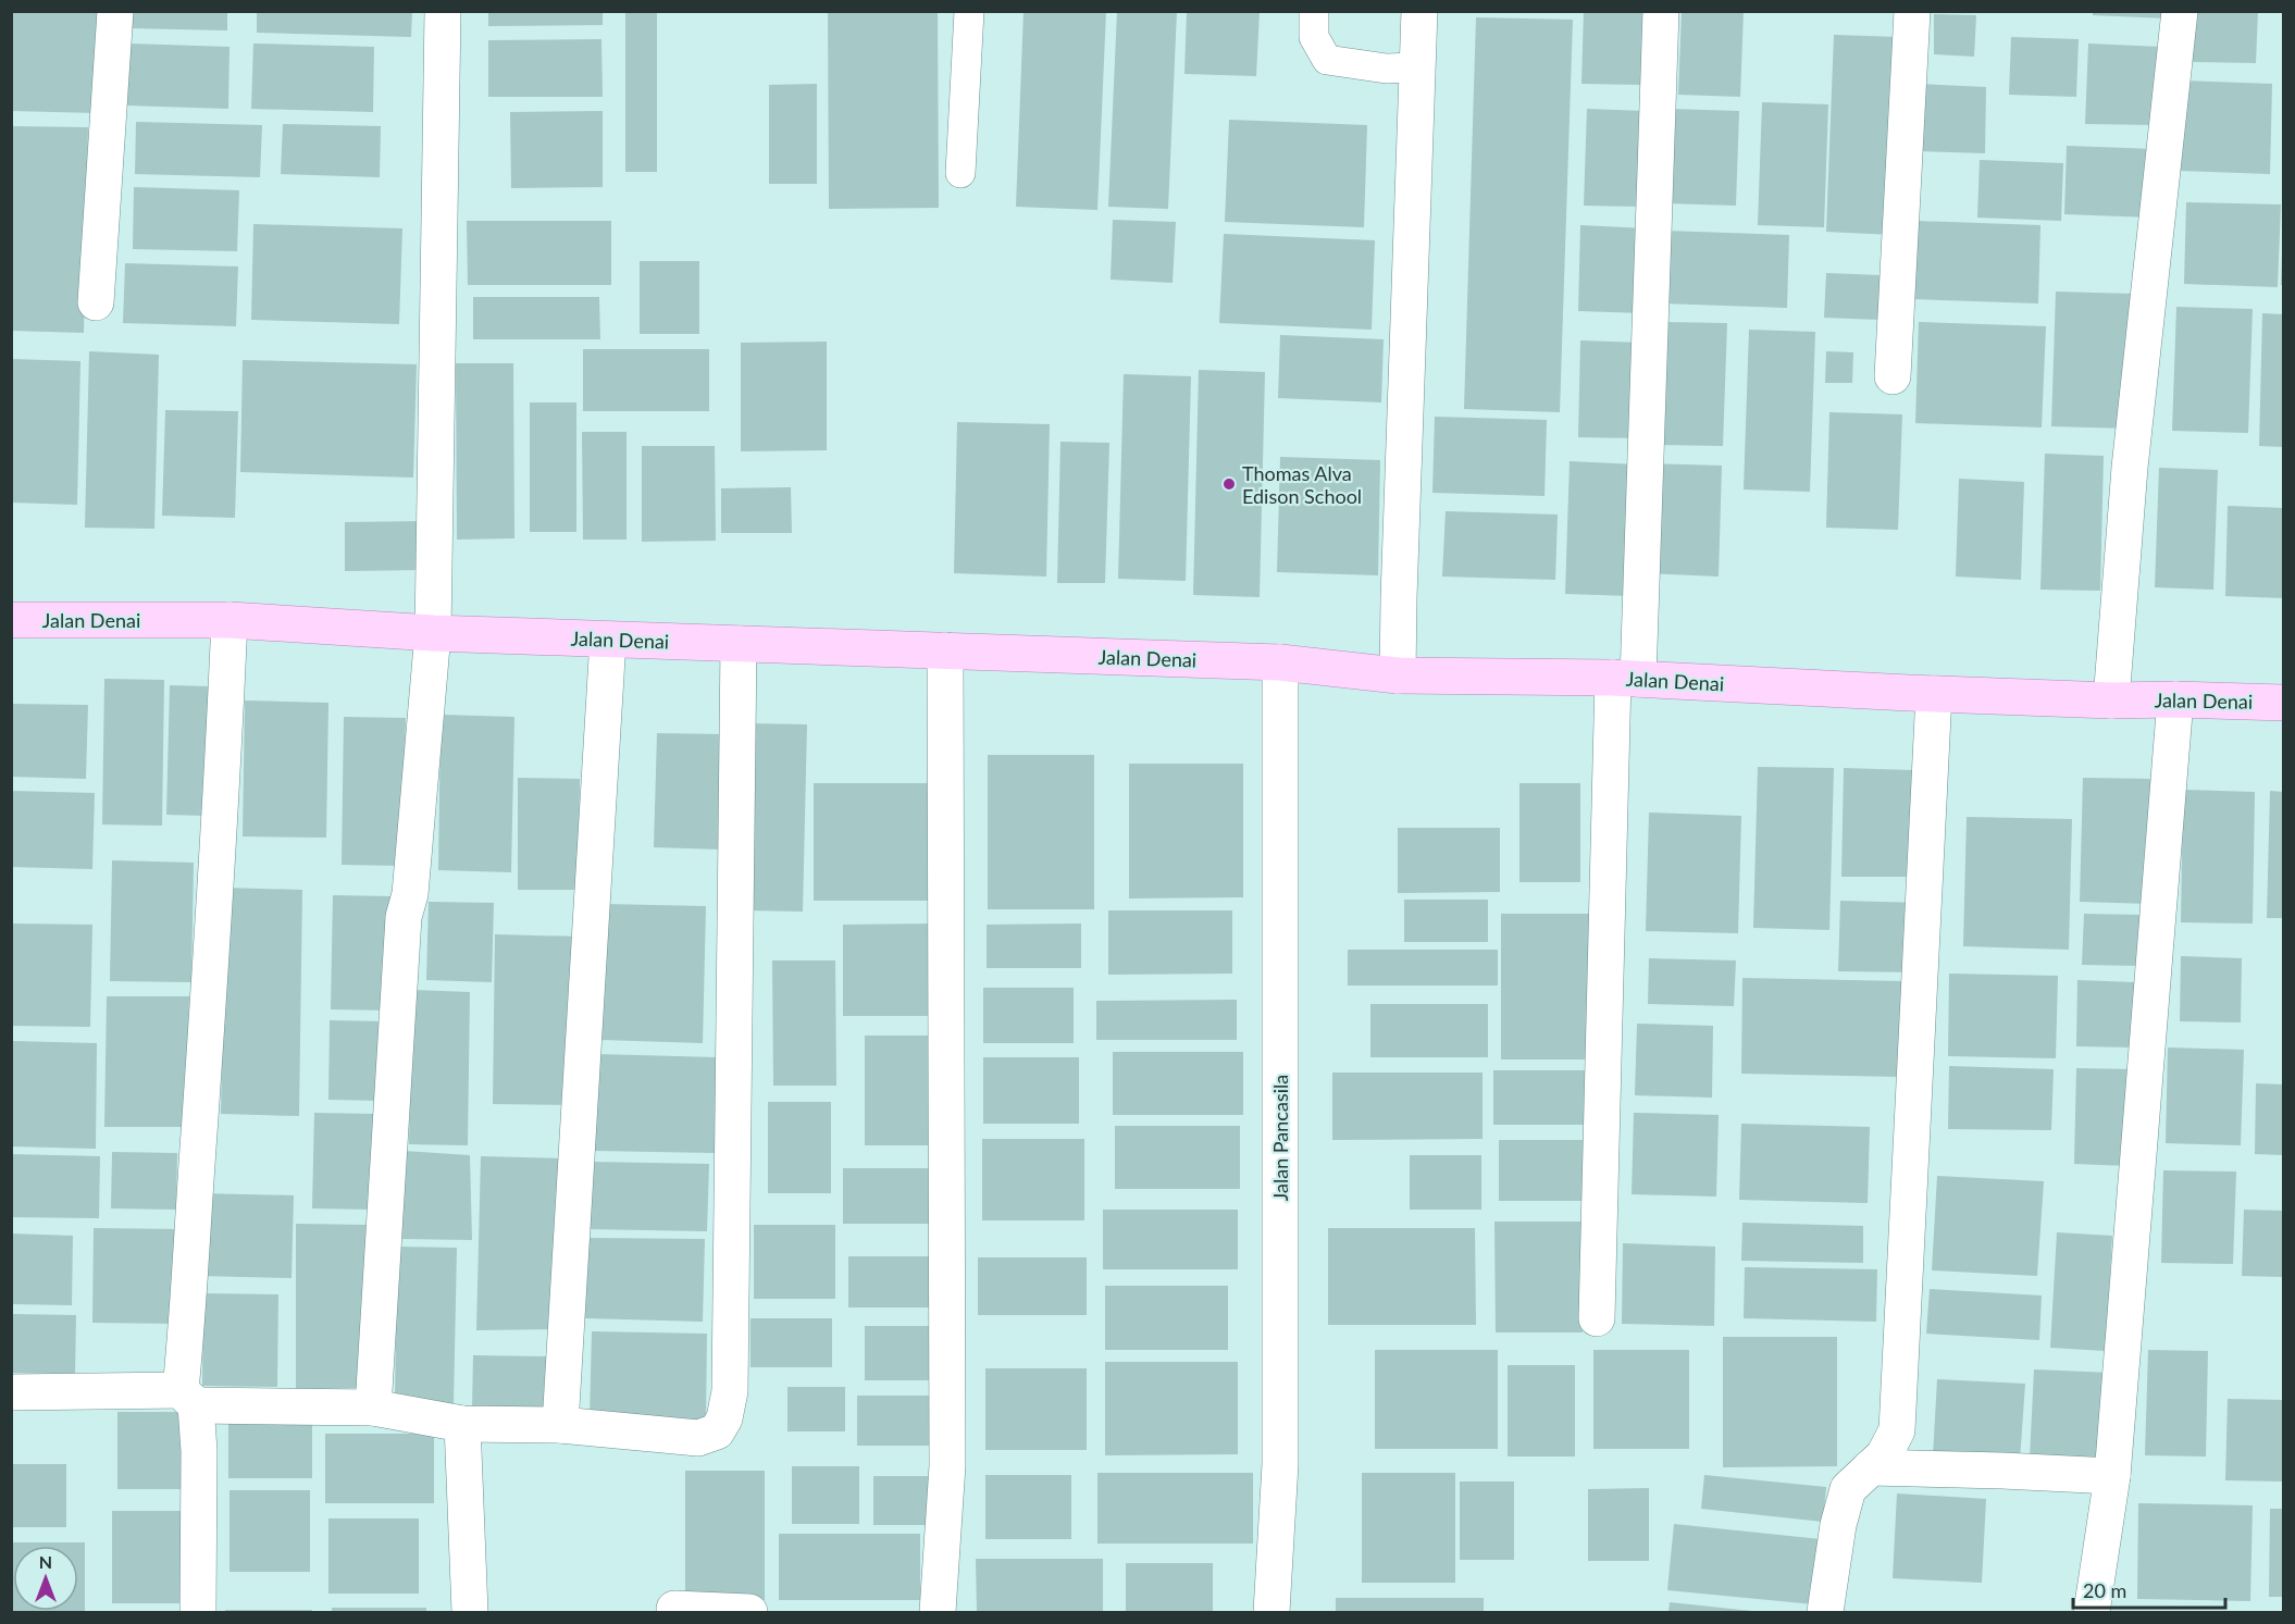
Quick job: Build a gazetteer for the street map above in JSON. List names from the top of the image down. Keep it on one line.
{"streets":{"main road":["Jalan Denai"],"street":["Jalan Pancasila"]},"crossings":[["Jalan Denai","Jalan Pancasila"]],"places":["Thomas Alva Edison School"],"scale_bar":"20 m","north":"top"}
